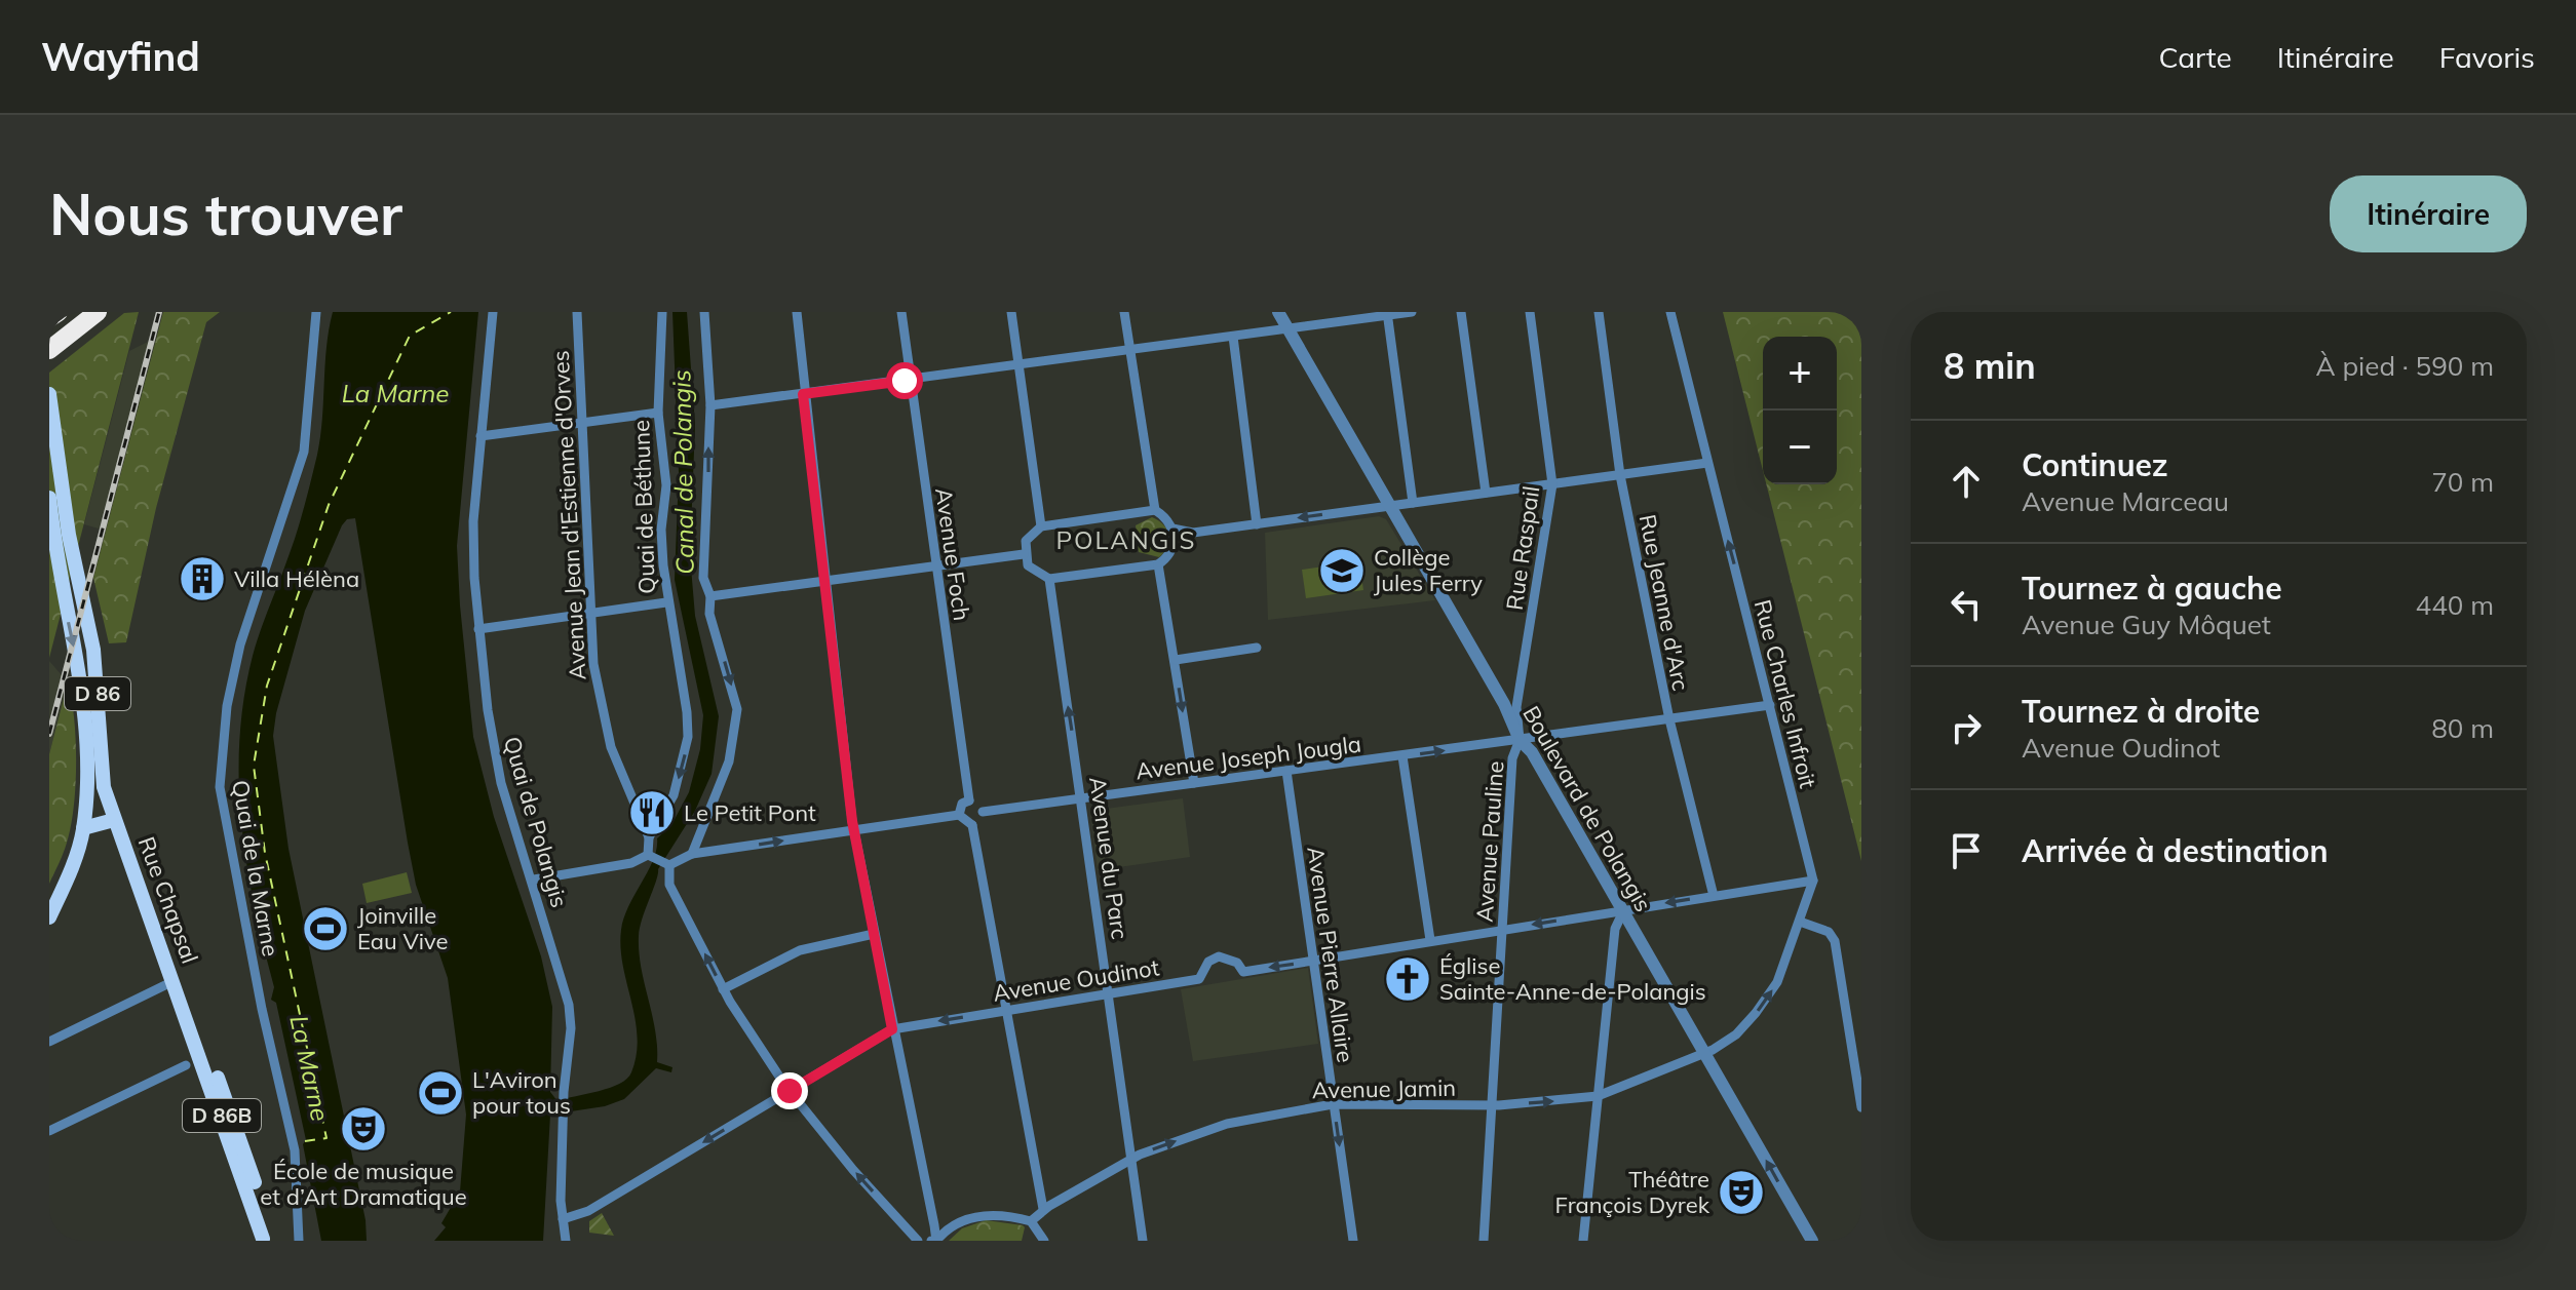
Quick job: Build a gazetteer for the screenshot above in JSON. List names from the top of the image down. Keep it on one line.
{"streets":{"main road":["D 86","Rue Chapsal","D 86B"],"street":["Quai de Béthune","Avenue Jean d'Estienne d'Orves","Rue Raspail","Avenue Foch","Rue Jeanne d'Arc","Rue Charles Infroit","Avenue Joseph Jougla","Boulevard de Polangis","Quai de Polangis","Avenue Pauline","Avenue du Parc","Quai de la Marne","Avenue Pierre Allaire","Avenue Oudinot","Avenue Jamin"]},"crossings":[["Quai de Béthune","Avenue Jean d'Estienne d'Orves"],["Rue Raspail","Avenue Joseph Jougla"],["Rue Raspail","Boulevard de Polangis"],["Rue Raspail","Avenue Pauline"],["Avenue Foch","Avenue Joseph Jougla"],["Rue Jeanne d'Arc","Avenue Joseph Jougla"],["Rue Jeanne d'Arc","Avenue Oudinot"],["Rue Charles Infroit","Avenue Joseph Jougla"],["Rue Charles Infroit","Avenue Oudinot"],["Avenue Joseph Jougla","Boulevard de Polangis"],["Avenue Joseph Jougla","Avenue Pauline"],["Avenue Joseph Jougla","Avenue du Parc"],["Avenue Joseph Jougla","Avenue Pierre Allaire"],["Boulevard de Polangis","Avenue Pauline"],["Boulevard de Polangis","Avenue Oudinot"],["Boulevard de Polangis","Avenue Jamin"],["Quai de Polangis","Avenue Oudinot"],["Avenue Pauline","Avenue Oudinot"],["Avenue Pauline","Avenue Jamin"],["Avenue du Parc","Avenue Oudinot"],["Avenue du Parc","Avenue Jamin"],["Avenue Pierre Allaire","Avenue Oudinot"],["Avenue Pierre Allaire","Avenue Jamin"]],"one_way":["Rue Charles Infroit","Avenue Oudinot","Avenue Jamin"],"districts":["POLANGIS"],"water":["La Marne","Canal de Polangis"],"places":{"school or university":["Collège Jules Ferry"],"building":["Villa Hélèna"],"restaurant":["Le Petit Pont"],"sports":["Joinville Eau Vive","L'Aviron pour tous"],"church":["Église Sainte-Anne-de-Polangis"],"theatre":["École de musique et d’Art Dramatique","Théâtre François Dyrek"]},"page":{"header":"Wayfind","nav":["Carte","Itinéraire","Favoris"],"buttons":"Itinéraire","title":"Nous trouver","heading":["8 min","À pied · 590 m"],"map_buttons":["+","−"],"list":[["Continuez","Avenue Marceau","70 m"],["Tournez à gauche","Avenue Guy Môquet","440 m"],["Tournez à droite","Avenue Oudinot","80 m"],"Arrivée à destination"]}}
